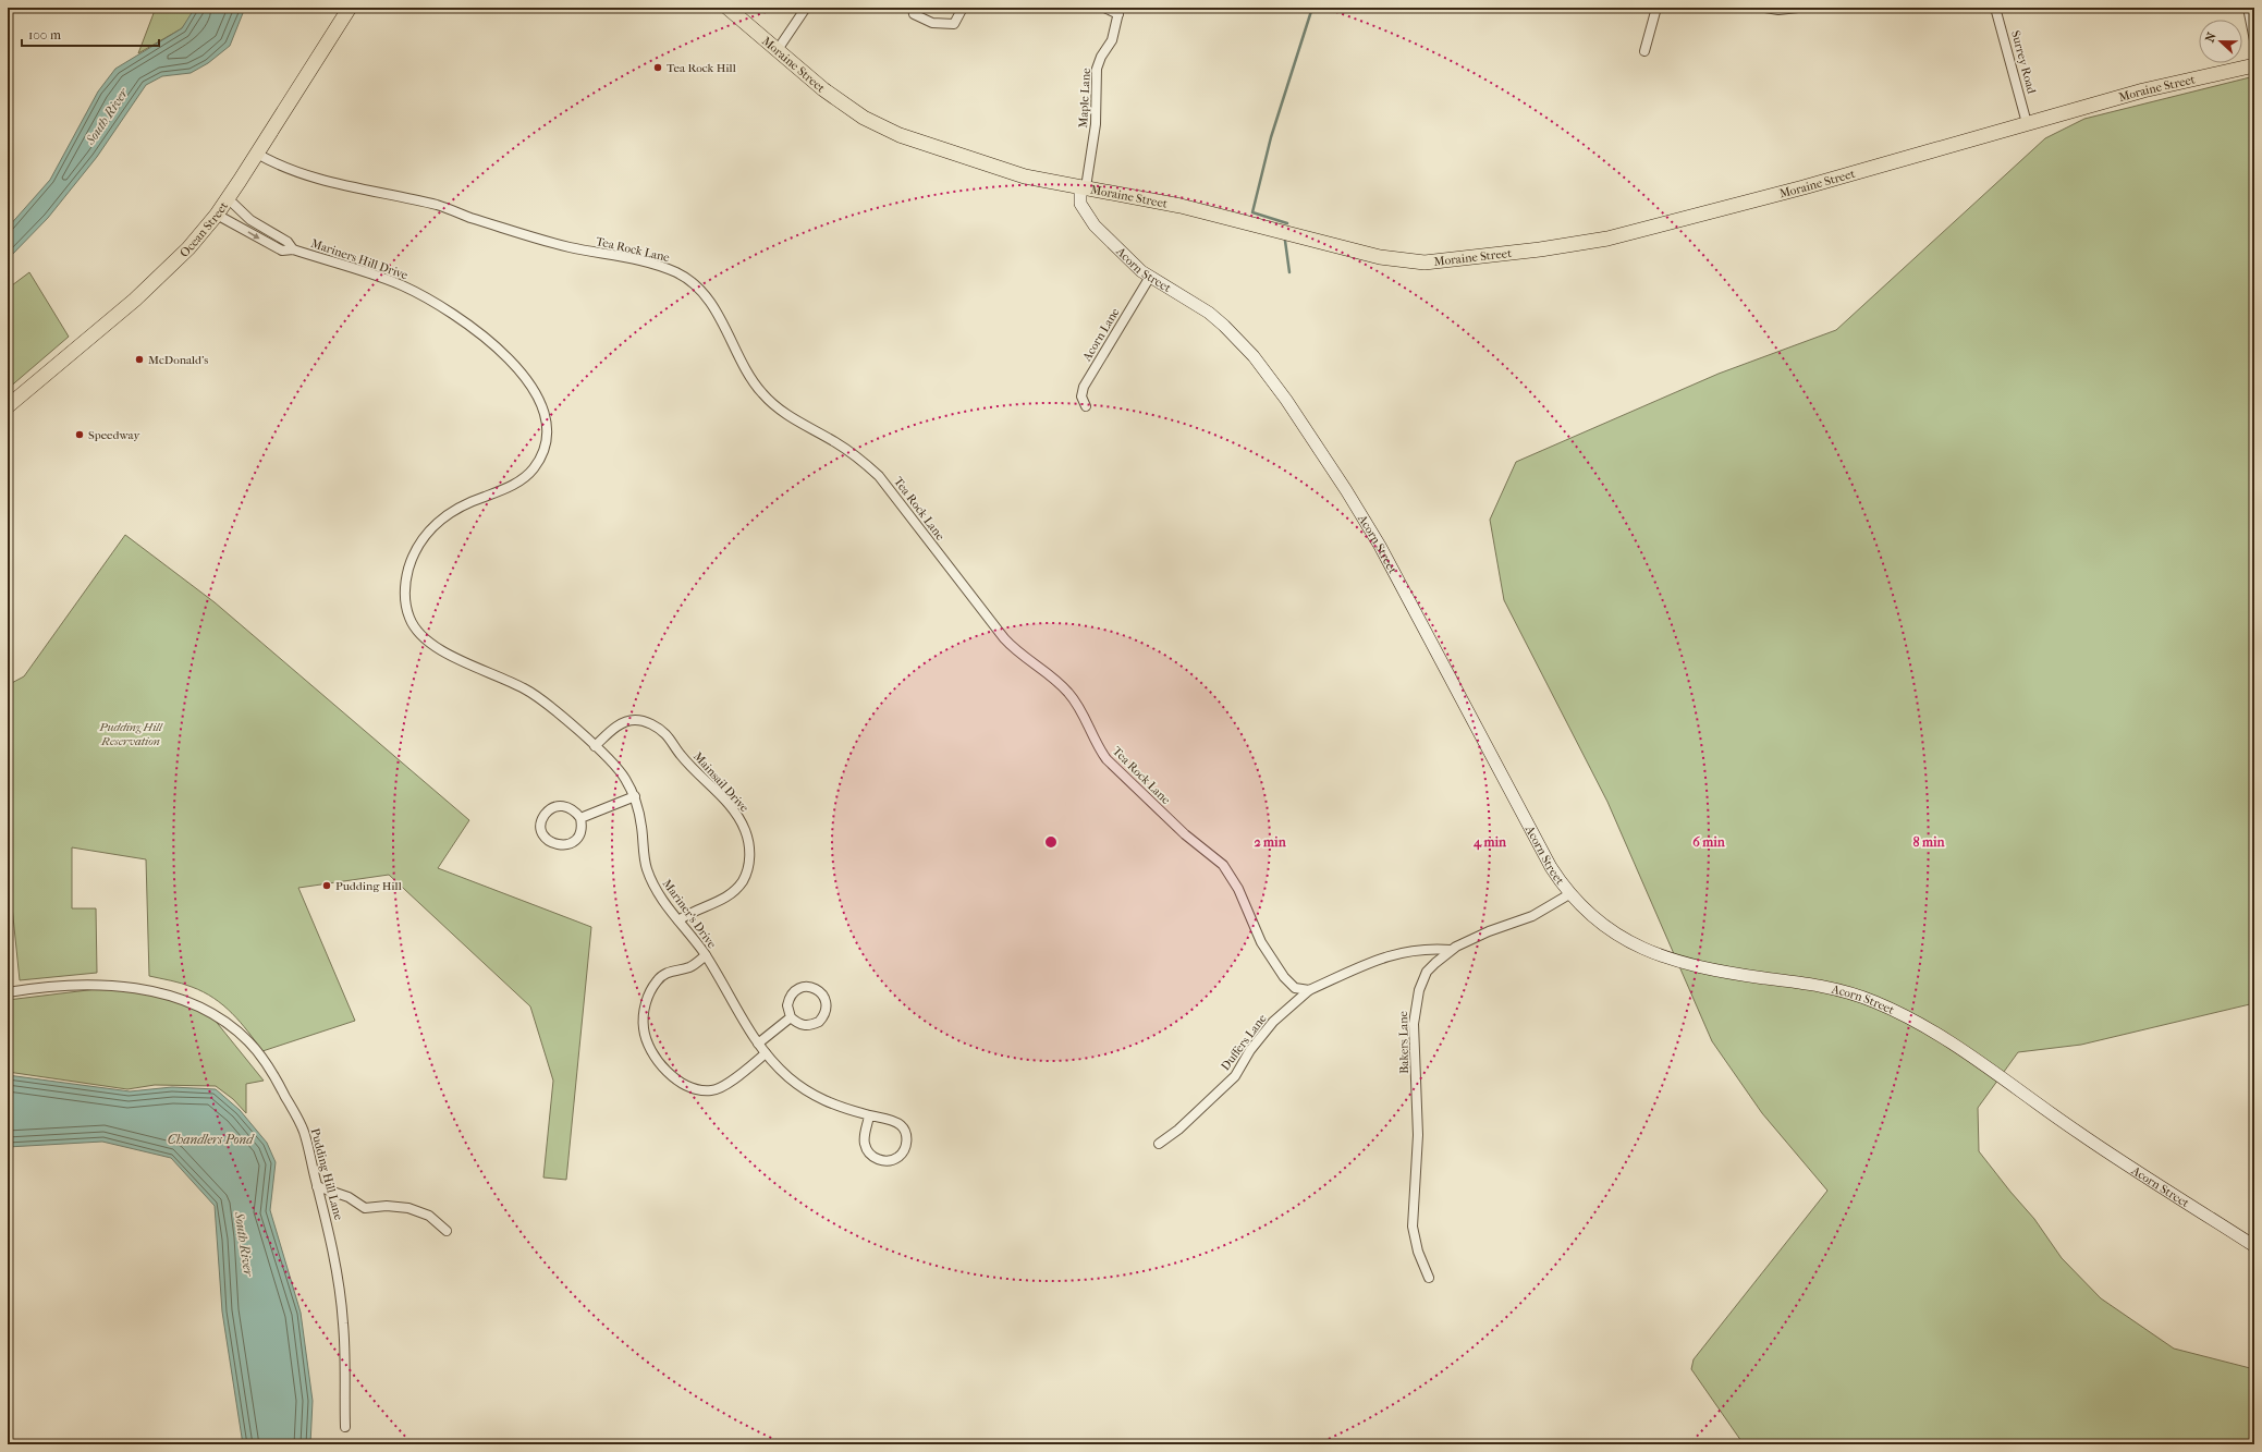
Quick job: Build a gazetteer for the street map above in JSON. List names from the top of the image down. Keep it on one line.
{"streets":{"main road":["Moraine Street","Ocean Street","Acorn Street"],"street":["Surrey Road","Maple Lane","Tea Rock Lane","Mariners Hill Drive","Acorn Lane","Mainsail Drive","Mariner's Drive","Duffers Lane","Bakers Lane","Pudding Hill Lane"]},"crossings":[["Surrey Road","Moraine Street"],["Moraine Street","Maple Lane"],["Moraine Street","Acorn Street"],["Maple Lane","Acorn Street"],["Ocean Street","Tea Rock Lane"],["Ocean Street","Mariners Hill Drive"],["Tea Rock Lane","Duffers Lane"],["Mariners Hill Drive","Mariner's Drive"],["Acorn Street","Acorn Lane"],["Acorn Street","Bakers Lane"],["Mainsail Drive","Mariner's Drive"]],"water":["South River","Chandlers Pond"],"parks":["Pudding Hill Reservation"],"places":["Tea Rock Hill","McDonald's","Speedway","Pudding Hill"],"scale_bar":"100 m","north":"left","rings":["2 min","4 min","6 min","8 min"]}
